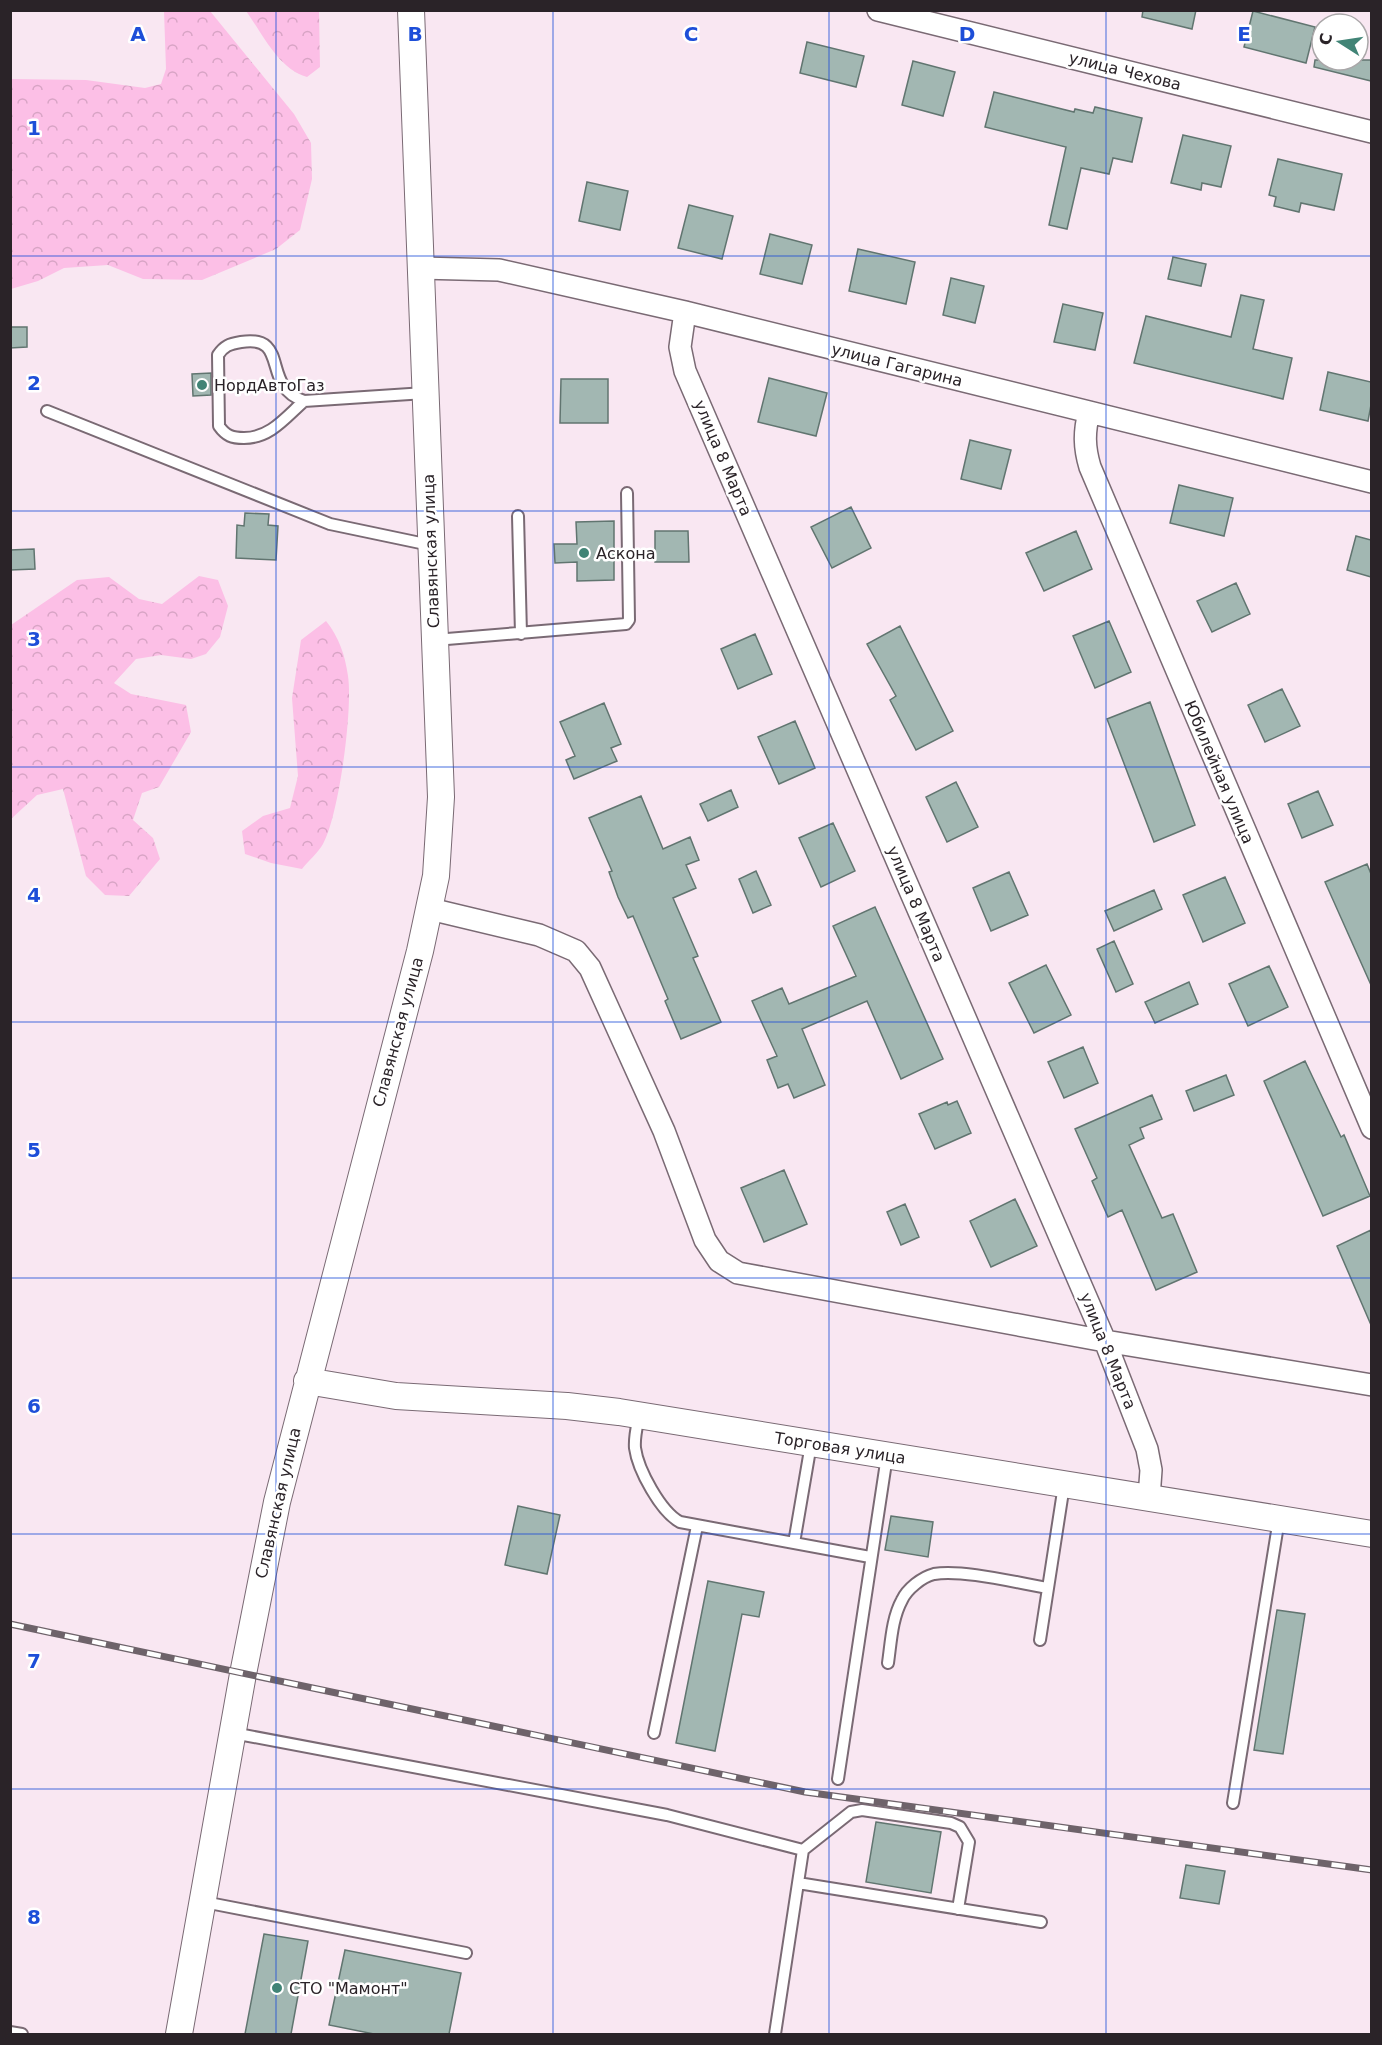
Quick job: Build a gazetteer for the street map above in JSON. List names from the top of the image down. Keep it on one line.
{"streets":{"street":["улица Чехова","улица Гагарина","улица 8 Марта","Славянская улица","Юбилейная улица","Торговая улица"]},"crossings":[["улица Гагарина","улица 8 Марта"],["улица Гагарина","Славянская улица"],["улица Гагарина","Юбилейная улица"],["улица 8 Марта","Торговая улица"],["Славянская улица","Торговая улица"]],"places":["НордАвтоГаз","Аскона","СТО \"Мамонт\""],"north":"left","grid":{"columns":["A","B","C","D","E"],"rows":["1","2","3","4","5","6","7","8"]}}
